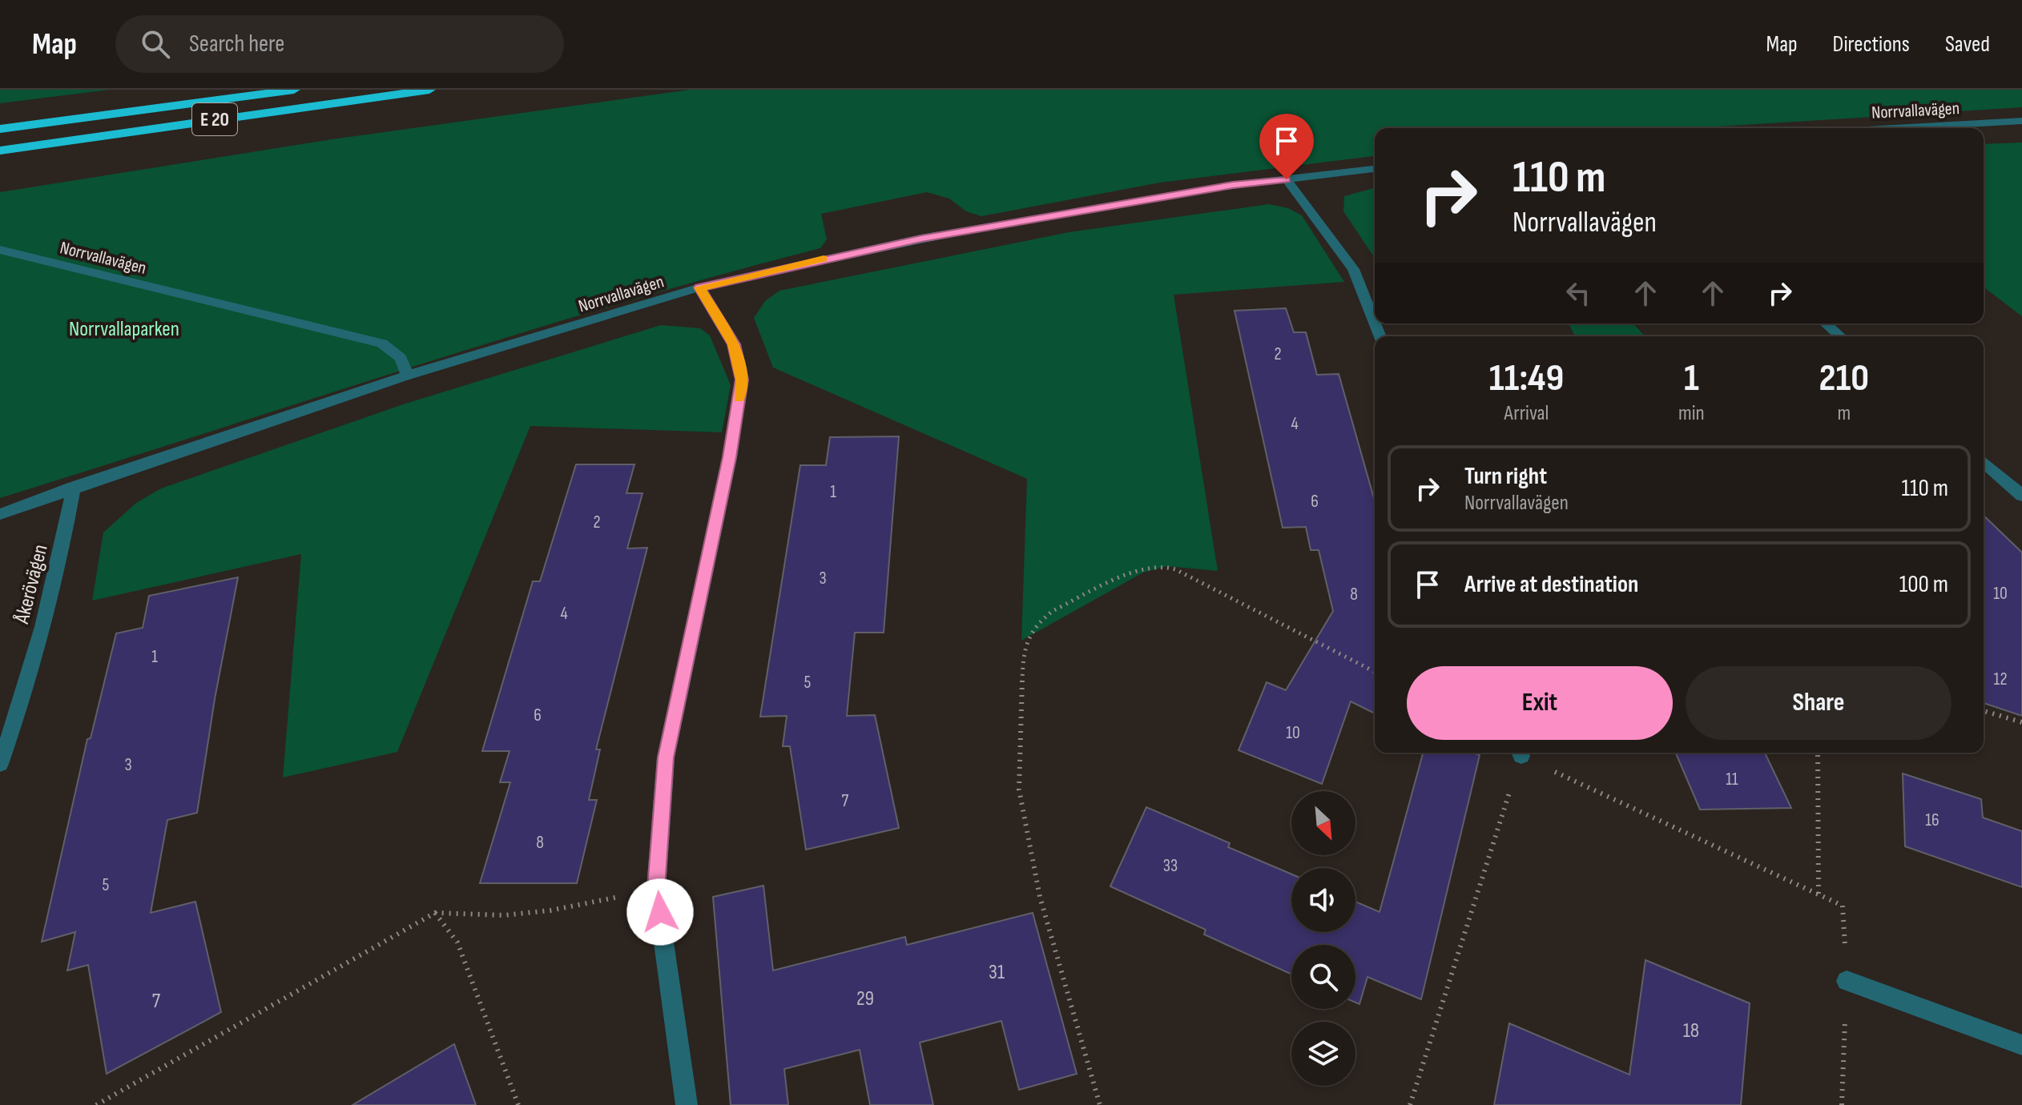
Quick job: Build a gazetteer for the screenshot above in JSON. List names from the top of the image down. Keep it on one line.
{"streets":{"highway":["E 20"],"street":["Norrvallavägen","Åkerövägen"]},"crossings":[["Norrvallavägen","Åkerövägen"]],"parks":["Norrvallaparken"],"house_numbers":["2","4","1","6","2","3","10","8","4","1","12","5","6","10","3","11","7","16","8","33","5","31","29","7","18"],"north":"bottom right","page":{"header":"Map","search":"Search here","nav":["Map","Directions","Saved"],"turn":["110 m","Norrvallavägen"],"eta":["11:49","Arrival","1","min","210","m"],"list":[{"name":"Turn right","note":"Norrvallavägen","value":"110 m"},{"name":"Arrive at destination","value":"100 m"}],"buttons":["Exit","Share"]}}
